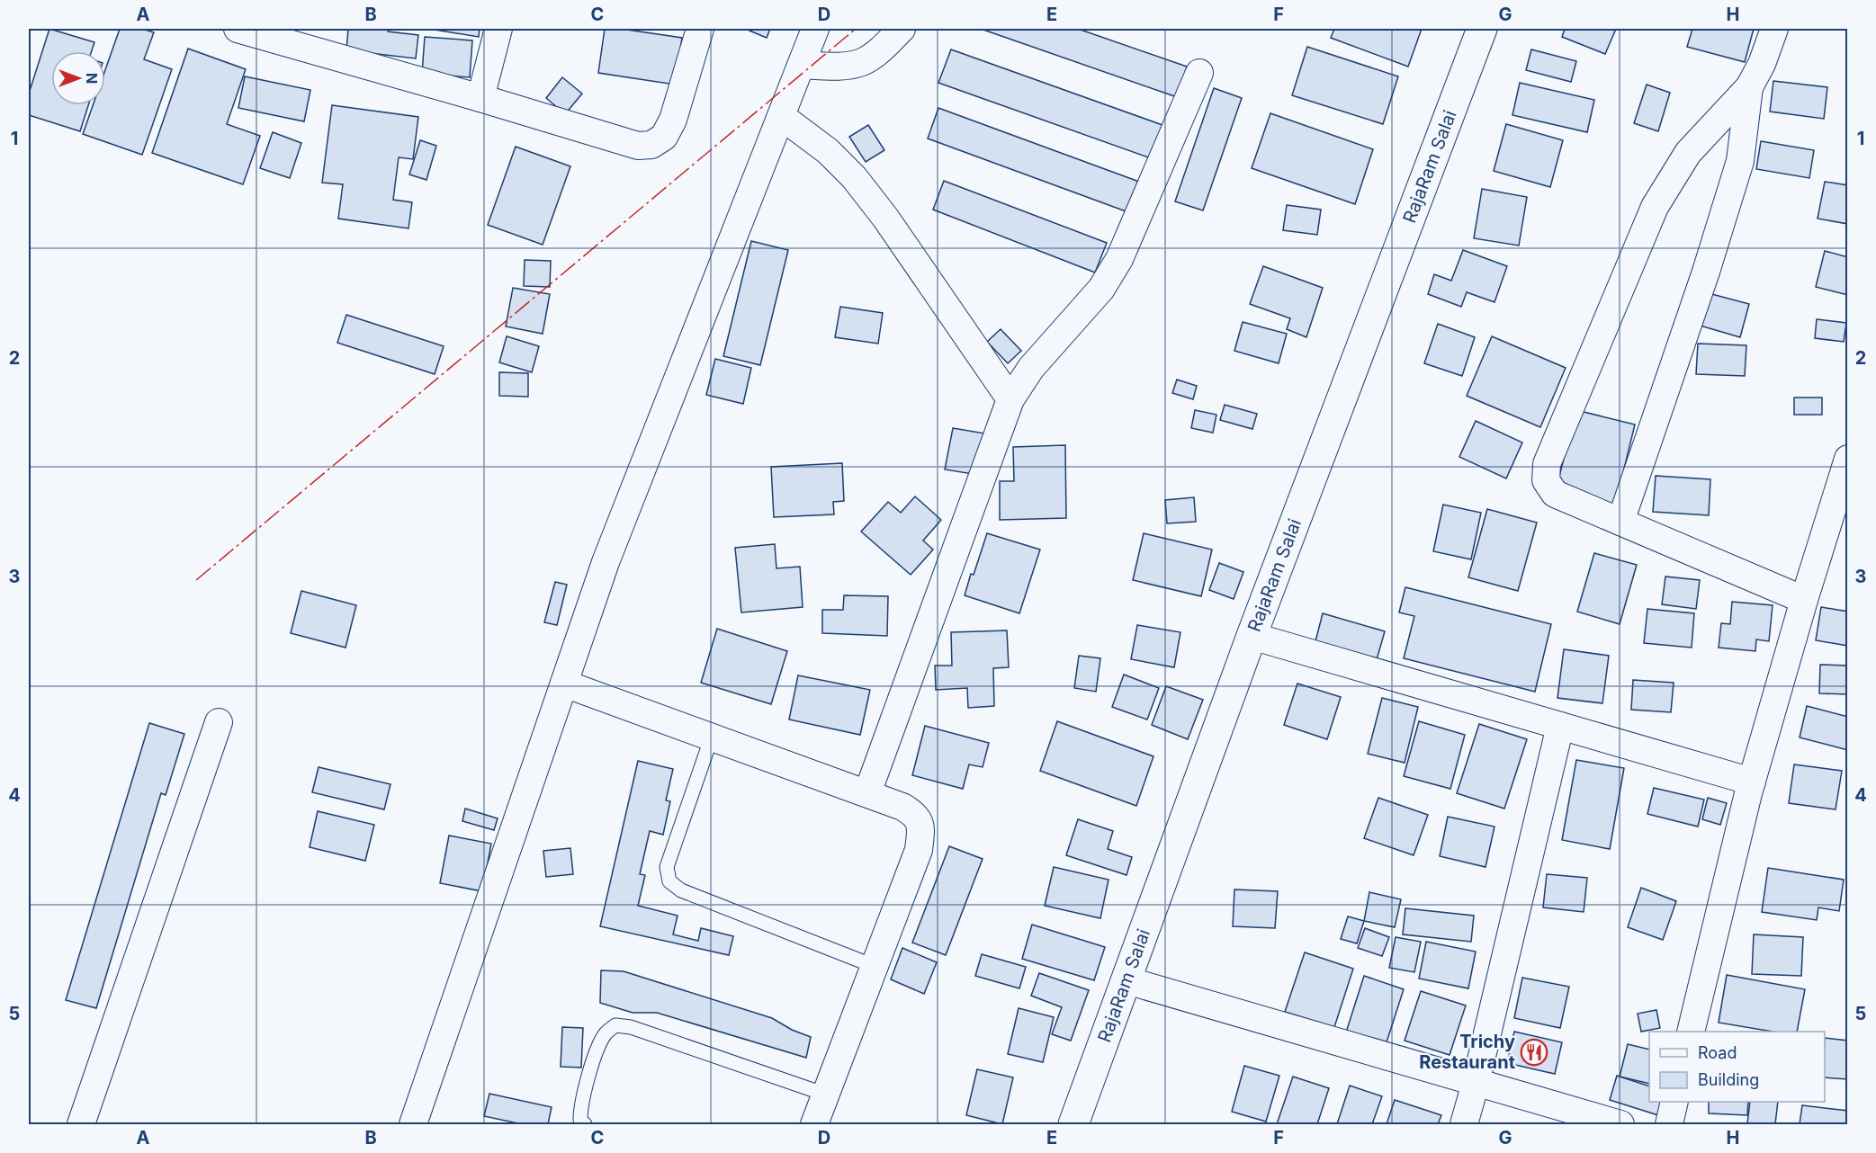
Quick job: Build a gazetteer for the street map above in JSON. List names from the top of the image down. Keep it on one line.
{"streets":{"street":["RajaRam Salai"]},"places":{"restaurant":["Trichy Restaurant"]},"legend":["Road","Building"],"north":"right","grid":{"columns":["A","B","C","D","E","F","G","H"],"rows":["1","2","3","4","5"]}}
